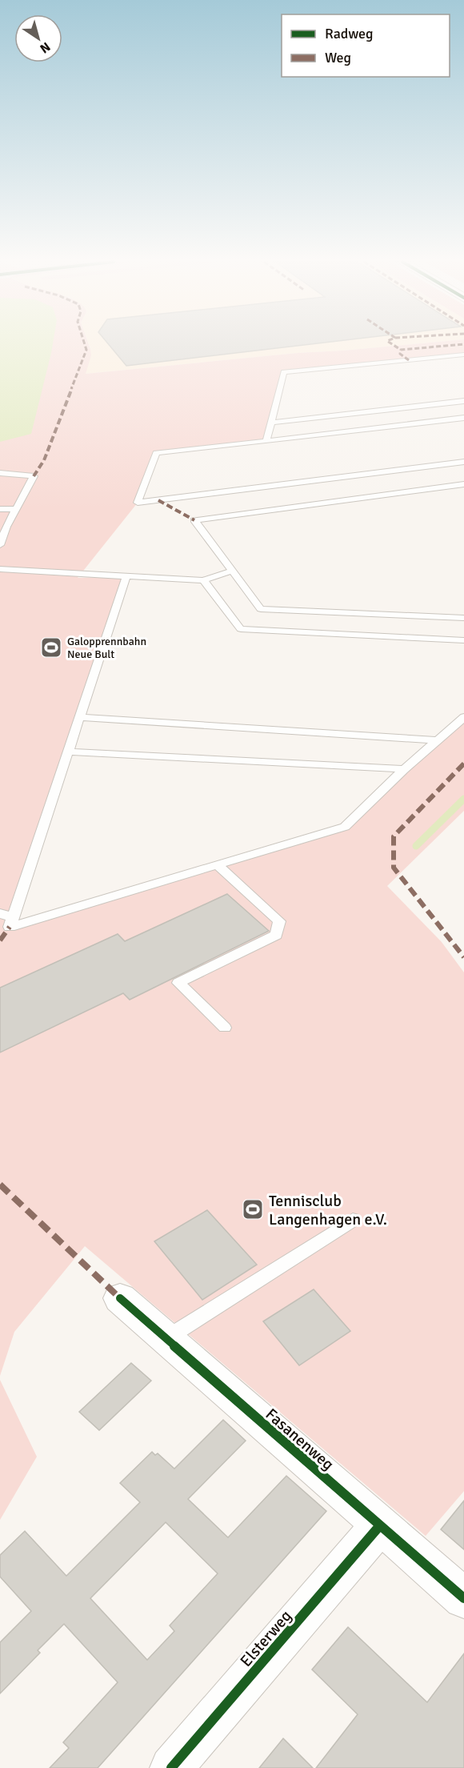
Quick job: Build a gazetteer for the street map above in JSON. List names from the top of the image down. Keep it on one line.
{"streets":{"street":["Fasanenweg","Elsterweg"]},"crossings":[["Fasanenweg","Elsterweg"]],"places":{"sports":["Galopprennbahn Neue Bult","Tennisclub Langenhagen e.V."]},"legend":["Radweg","Weg"],"north":"bottom right"}
